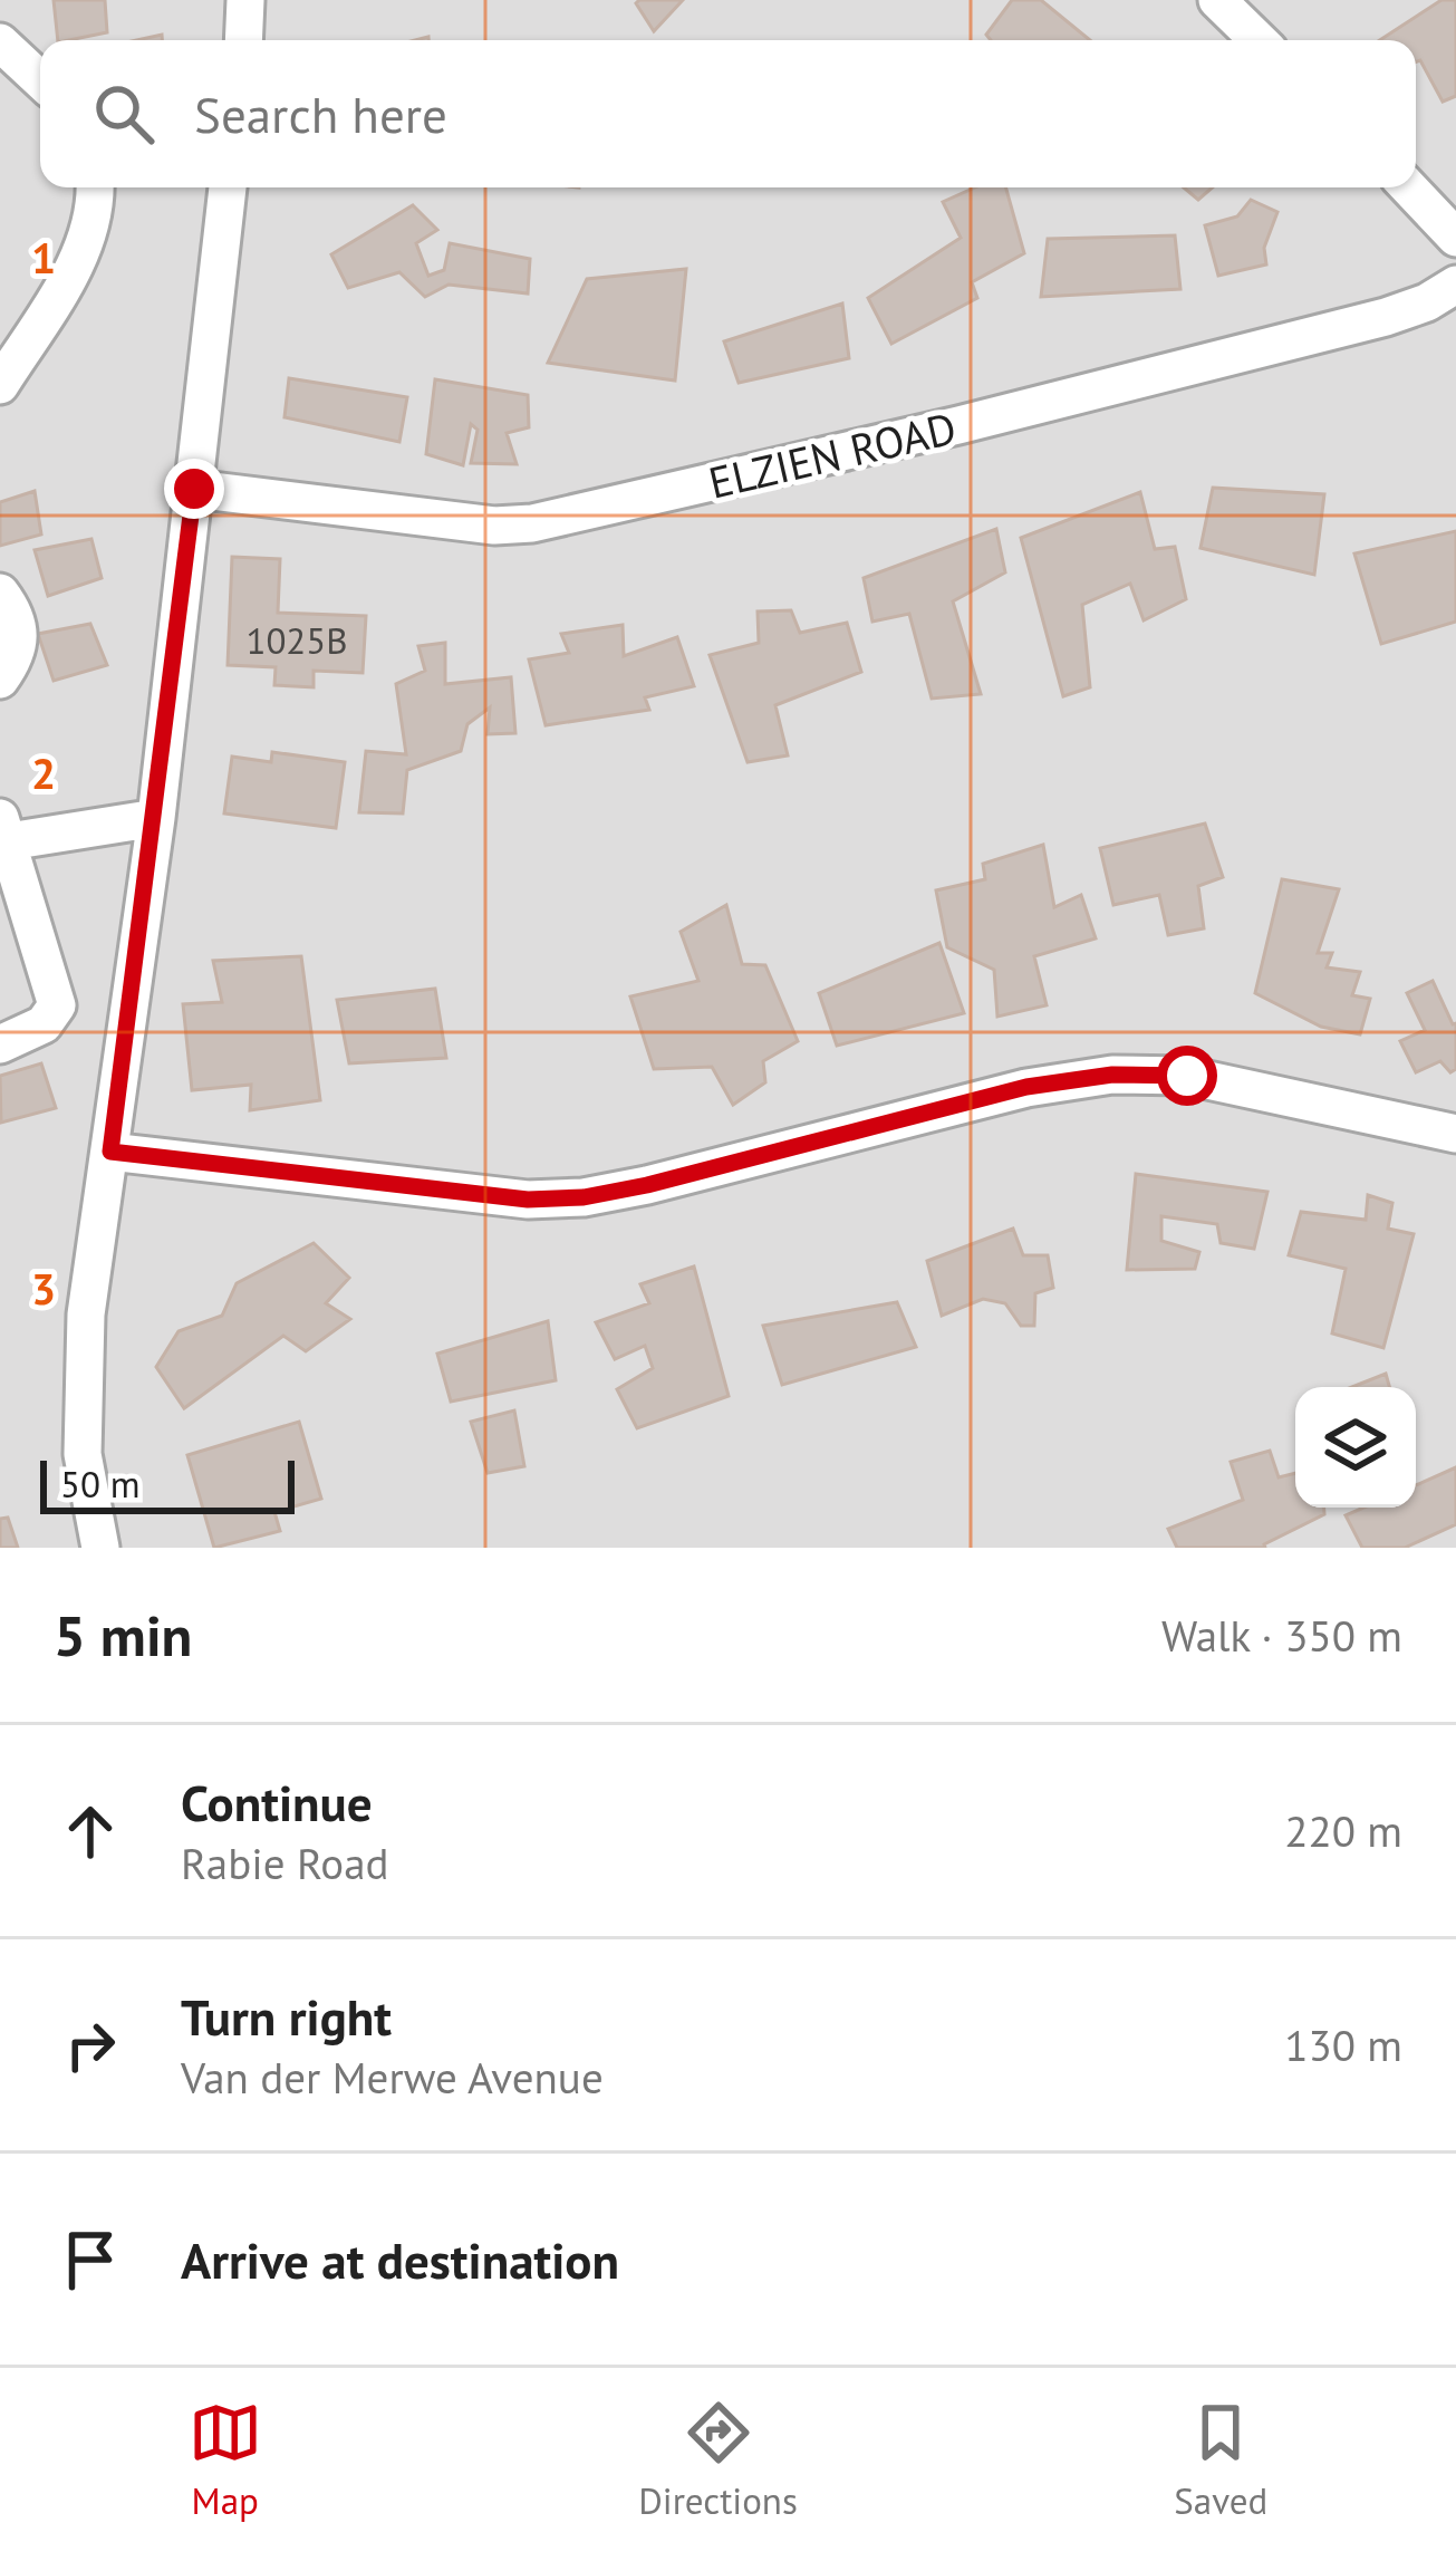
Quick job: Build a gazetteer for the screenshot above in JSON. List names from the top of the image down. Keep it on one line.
{"streets":{"street":["ELZIEN ROAD"]},"house_numbers":["1025B"],"scale_bar":"50 m","page":{"search":"Search here","scale":"50 m","heading":["5 min","Walk · 350 m"],"list":[["Continue","Rabie Road","220 m"],["Turn right","Van der Merwe Avenue","130 m"],"Arrive at destination"],"nav":["Map","Directions","Saved"]},"grid":{"rows":["1","2","3"]}}
